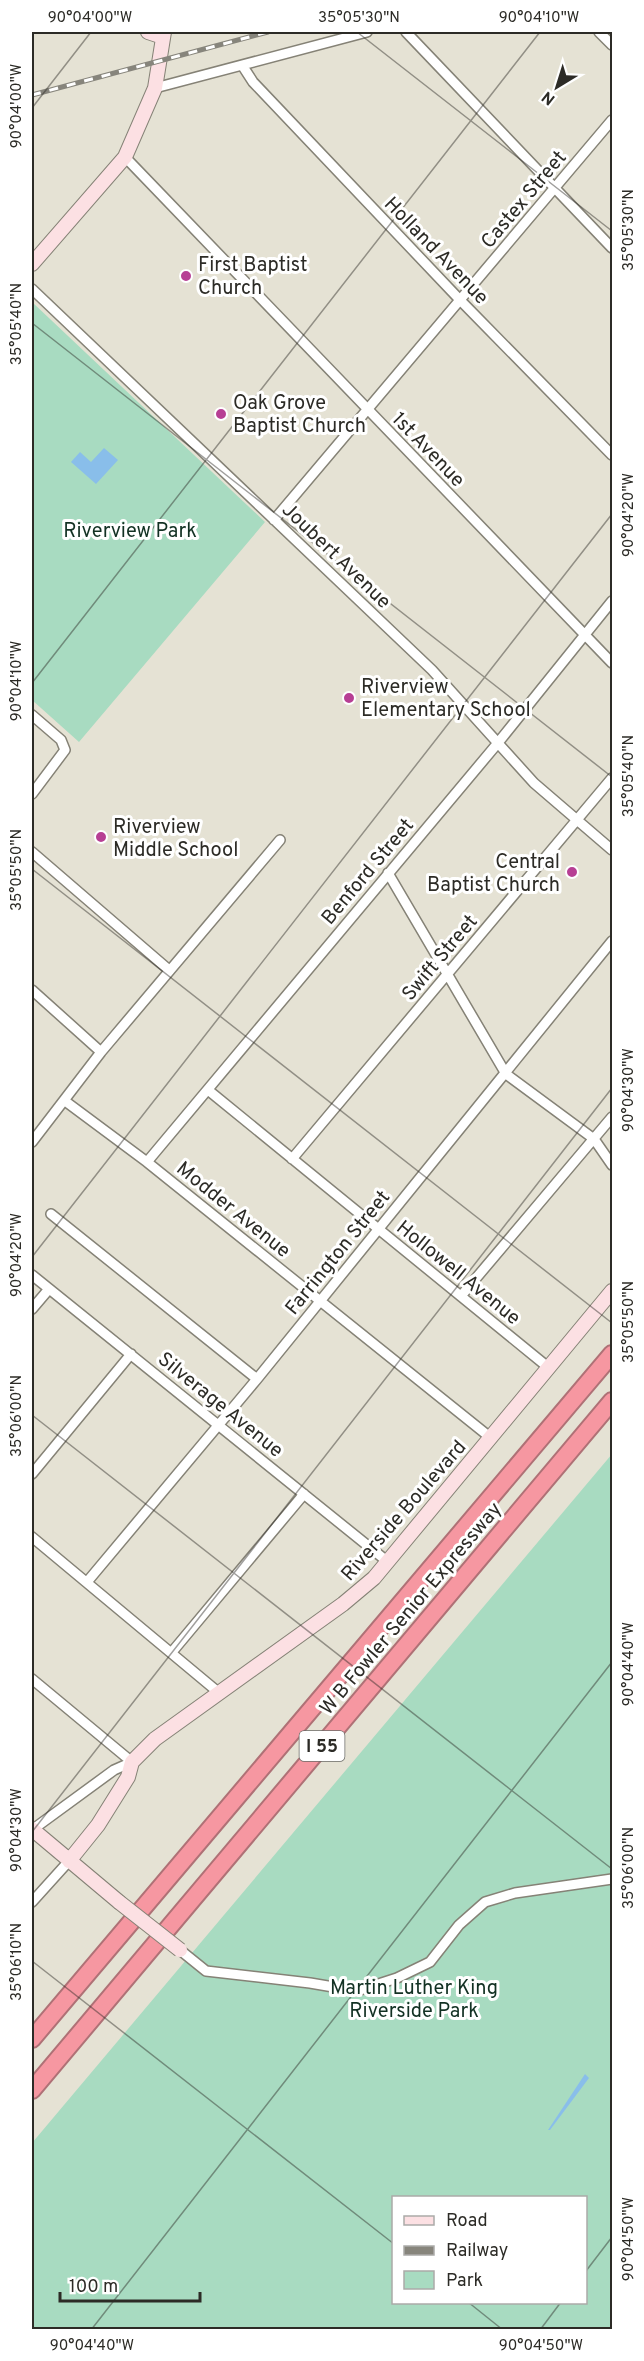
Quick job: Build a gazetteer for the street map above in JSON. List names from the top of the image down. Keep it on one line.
{"streets":{"highway":["W B Fowler Senior Expressway","I 55"],"street":["Castex Street","Holland Avenue","1st Avenue","Joubert Avenue","Benford Street","Swift Street","Modder Avenue","Farrington Street","Hollowell Avenue","Silverage Avenue","Riverside Boulevard"]},"crossings":[["Castex Street","Holland Avenue"],["Castex Street","1st Avenue"],["Castex Street","Joubert Avenue"],["1st Avenue","Benford Street"],["Joubert Avenue","Benford Street"],["Joubert Avenue","Swift Street"],["Benford Street","Modder Avenue"],["Benford Street","Hollowell Avenue"],["Swift Street","Hollowell Avenue"],["Modder Avenue","Farrington Street"],["Modder Avenue","Riverside Boulevard"],["Farrington Street","Hollowell Avenue"],["Farrington Street","Silverage Avenue"],["Hollowell Avenue","Riverside Boulevard"],["Silverage Avenue","Riverside Boulevard"]],"parks":["Riverview Park","Martin Luther King Riverside Park"],"places":["First Baptist Church","Oak Grove Baptist Church","Riverview Elementary School","Riverview Middle School","Central Baptist Church"],"legend":["Road","Railway","Park"],"scale_bar":"100 m","north":"bottom left","coordinates":["90°04'00\"W","35°05'30\"N","90°04'10\"W","35°05'40\"N","90°04'20\"W","35°05'50\"N","90°04'30\"W","35°06'00\"N","90°04'40\"W","35°06'10\"N","90°04'50\"W"]}
